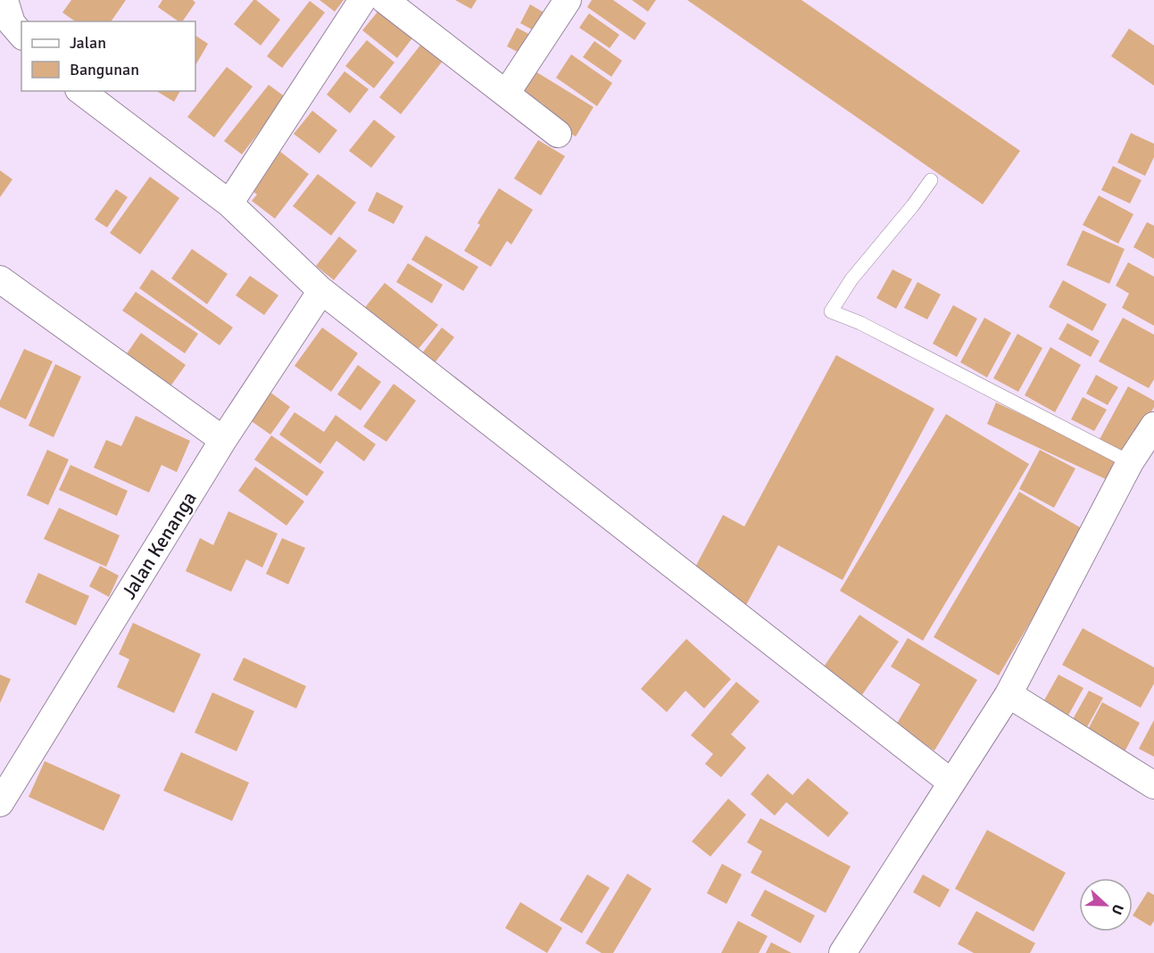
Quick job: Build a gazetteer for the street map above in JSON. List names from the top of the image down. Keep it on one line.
{"streets":{"street":["Jalan Kenanga"]},"legend":["Jalan","Bangunan"],"north":"right"}
